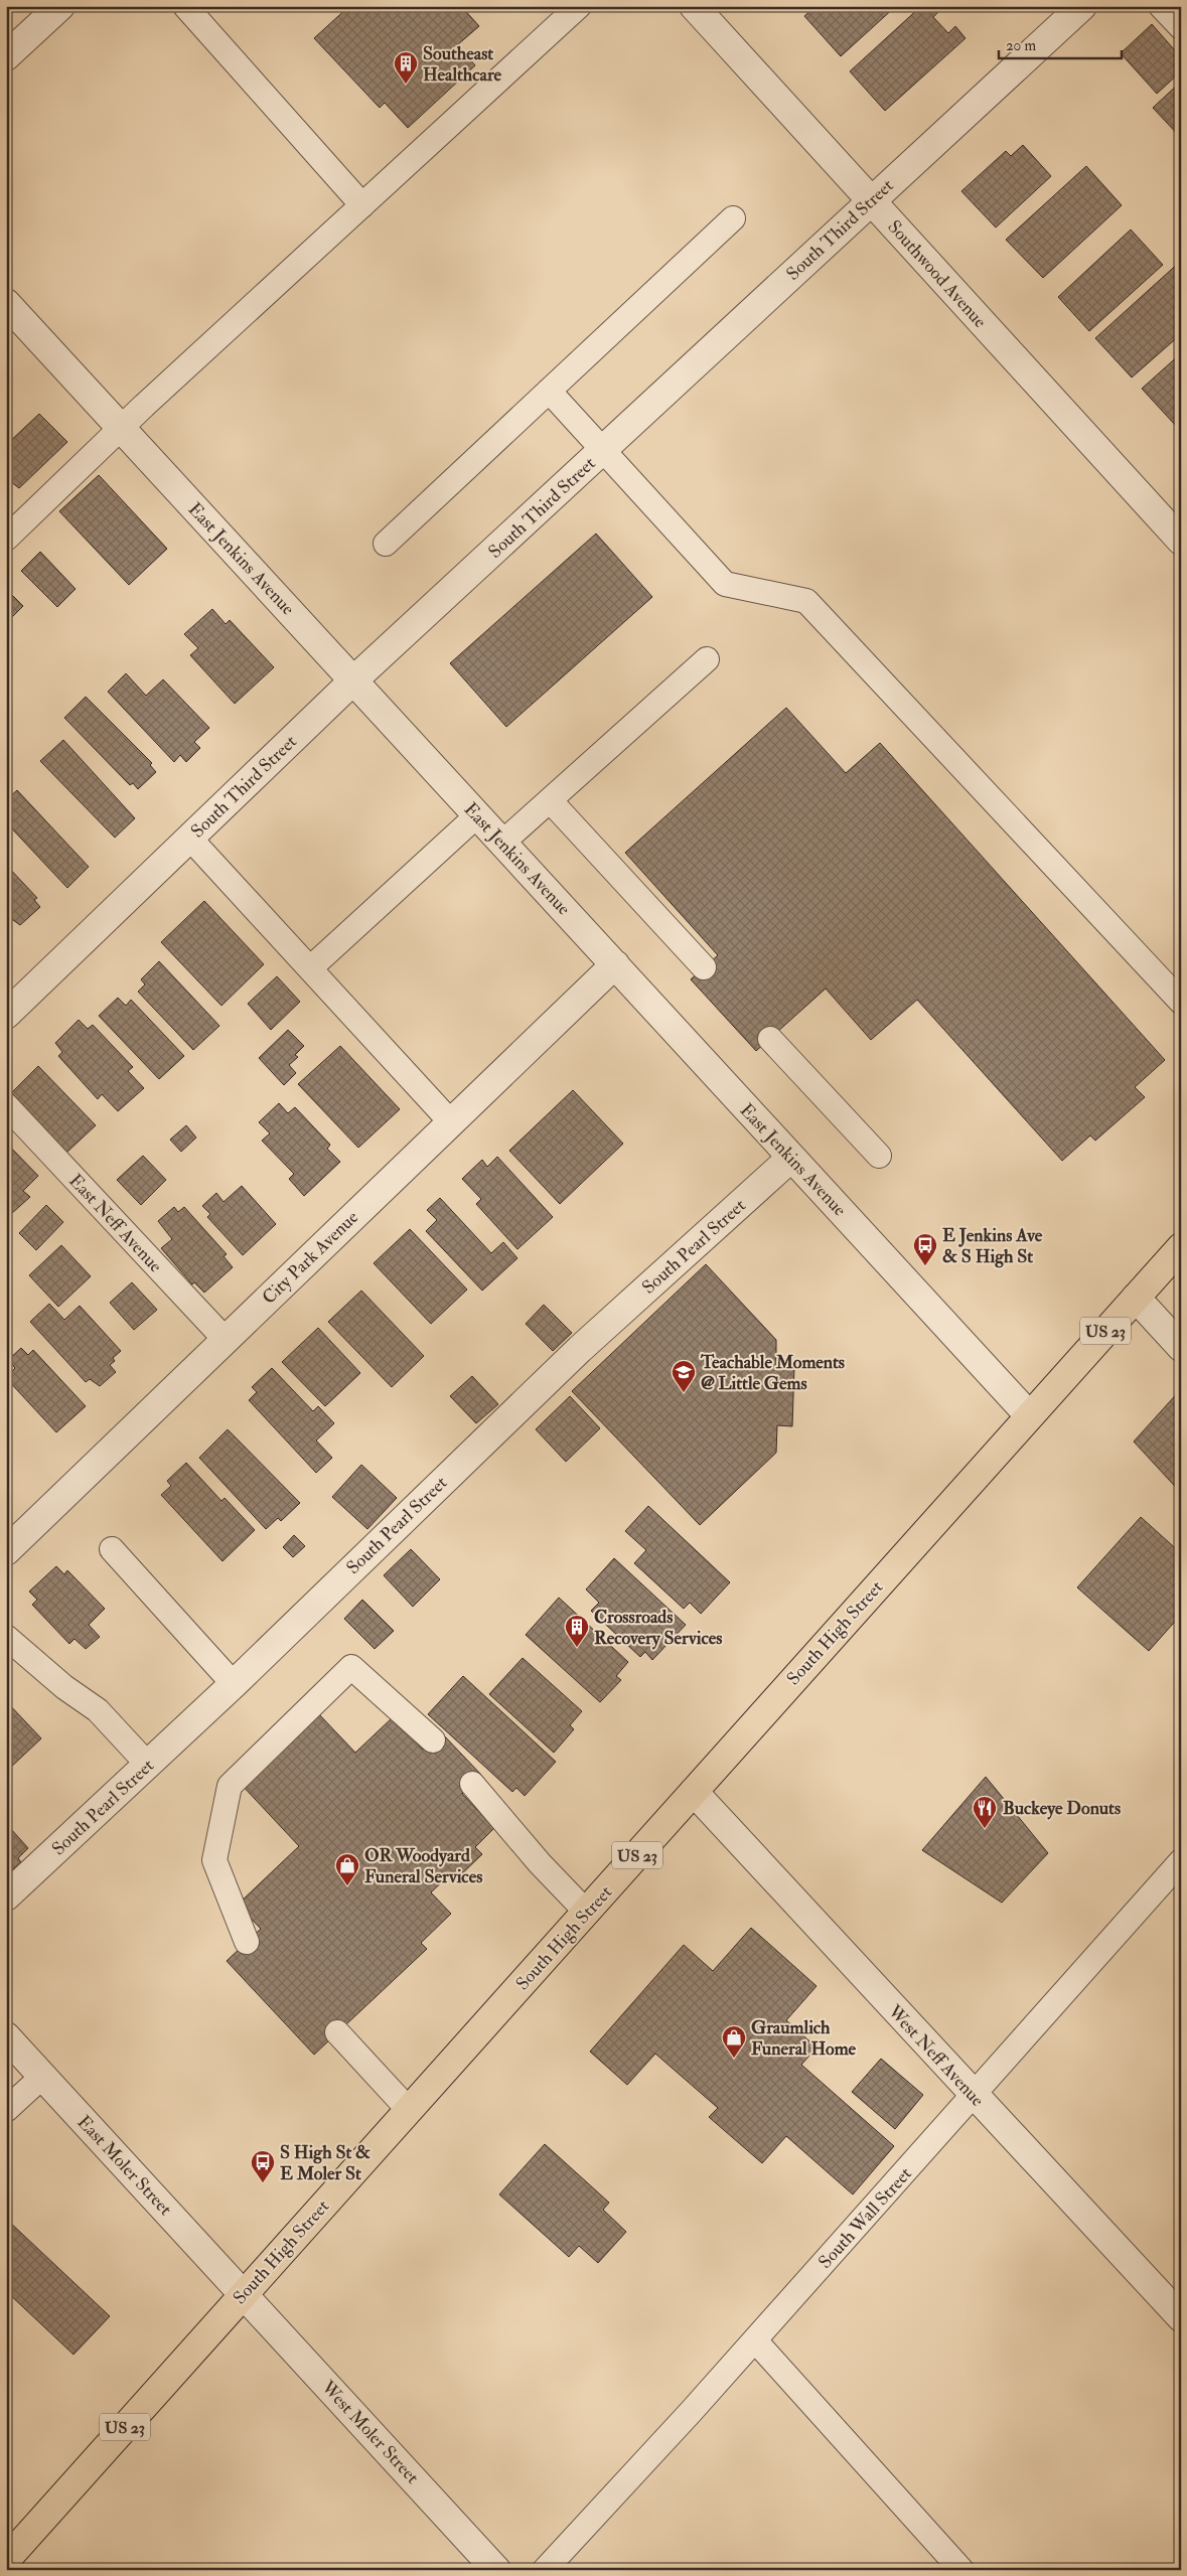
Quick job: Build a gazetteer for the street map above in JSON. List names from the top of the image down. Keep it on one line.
{"streets":{"main road":["US 23","South High Street"],"street":["South Third Street","Southwood Avenue","East Jenkins Avenue","South Pearl Street","City Park Avenue","West Neff Avenue","East Moler Street","West Moler Street"],"lane":["East Neff Avenue","South Wall Street"]},"crossings":[["South Third Street","Southwood Avenue"],["South Third Street","East Jenkins Avenue"],["East Jenkins Avenue","South Pearl Street"],["East Jenkins Avenue","City Park Avenue"],["East Jenkins Avenue","South High Street"],["East Neff Avenue","City Park Avenue"],["South High Street","West Neff Avenue"],["South High Street","East Moler Street"],["South High Street","West Moler Street"],["West Neff Avenue","South Wall Street"],["East Moler Street","West Moler Street"]],"places":{"building":["Southeast Healthcare","Crossroads Recovery Services"],"bus stop":["E Jenkins Ave & S High St","S High St & E Moler St"],"school or university":["Teachable Moments @ Little Gems"],"restaurant":["Buckeye Donuts"],"shop":["OR Woodyard Funeral Services","Graumlich Funeral Home"]},"scale_bar":"20 m"}
